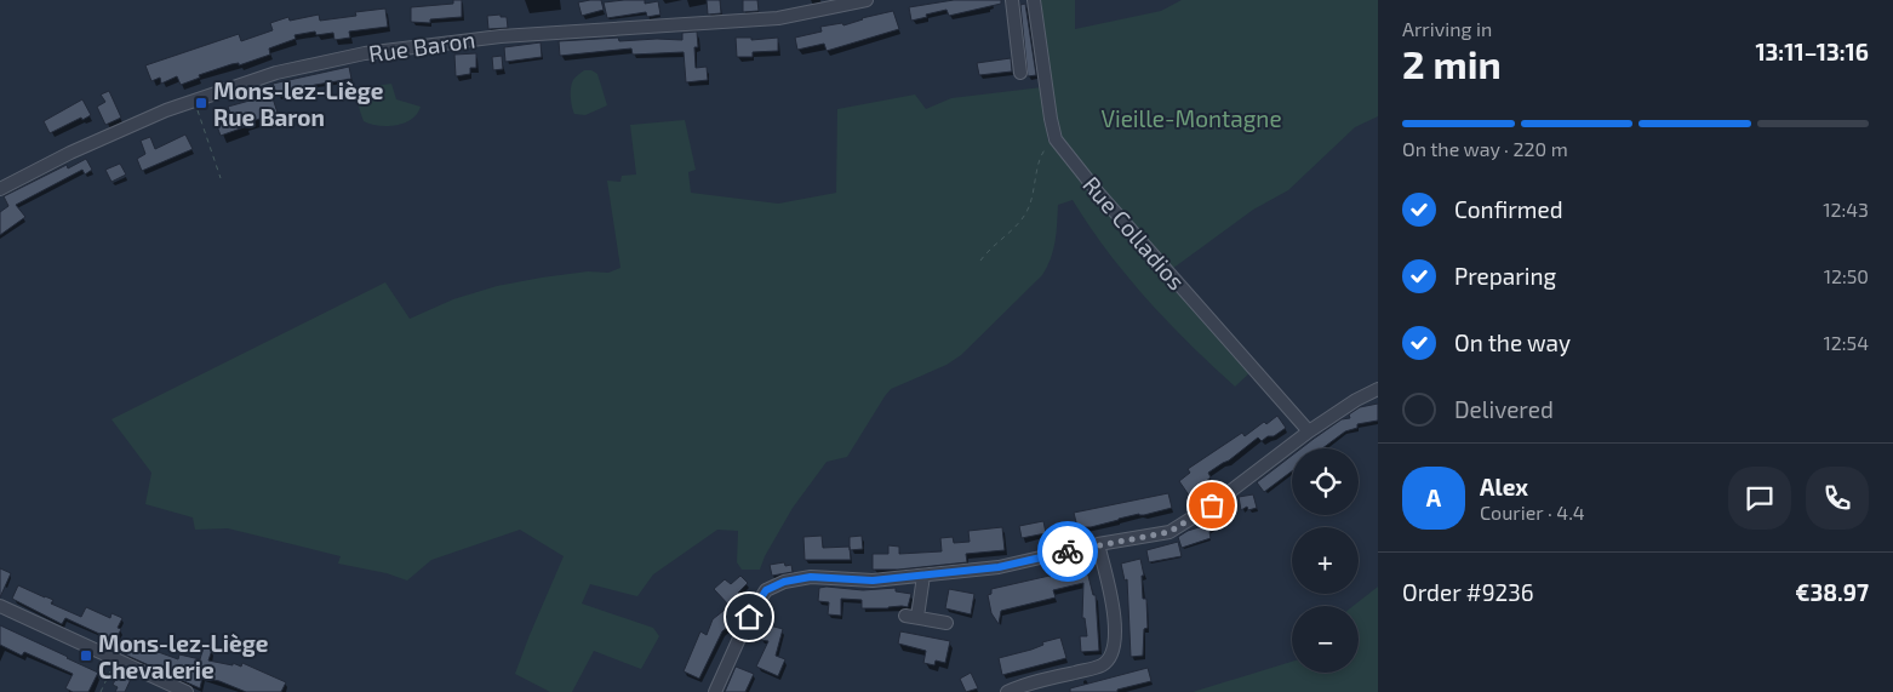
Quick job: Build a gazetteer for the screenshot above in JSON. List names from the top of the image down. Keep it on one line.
{"streets":{"street":["Rue Baron","Rue Colladios"]},"parks":["Vieille-Montagne"],"places":{"transit":["Mons-lez-Liège Rue Baron","Mons-lez-Liège Chevalerie"]},"page":{"heading":["2 min","Arriving in","13:11–13:16"],"panel":["Alex","Courier · 4.4","Order #9236","€38.97"],"bar":"On the way · 220 m","list":[["Confirmed","12:43"],["Preparing","12:50"],["On the way","12:54"],"Delivered"],"map_buttons":["+","−"],"round":"A"}}
